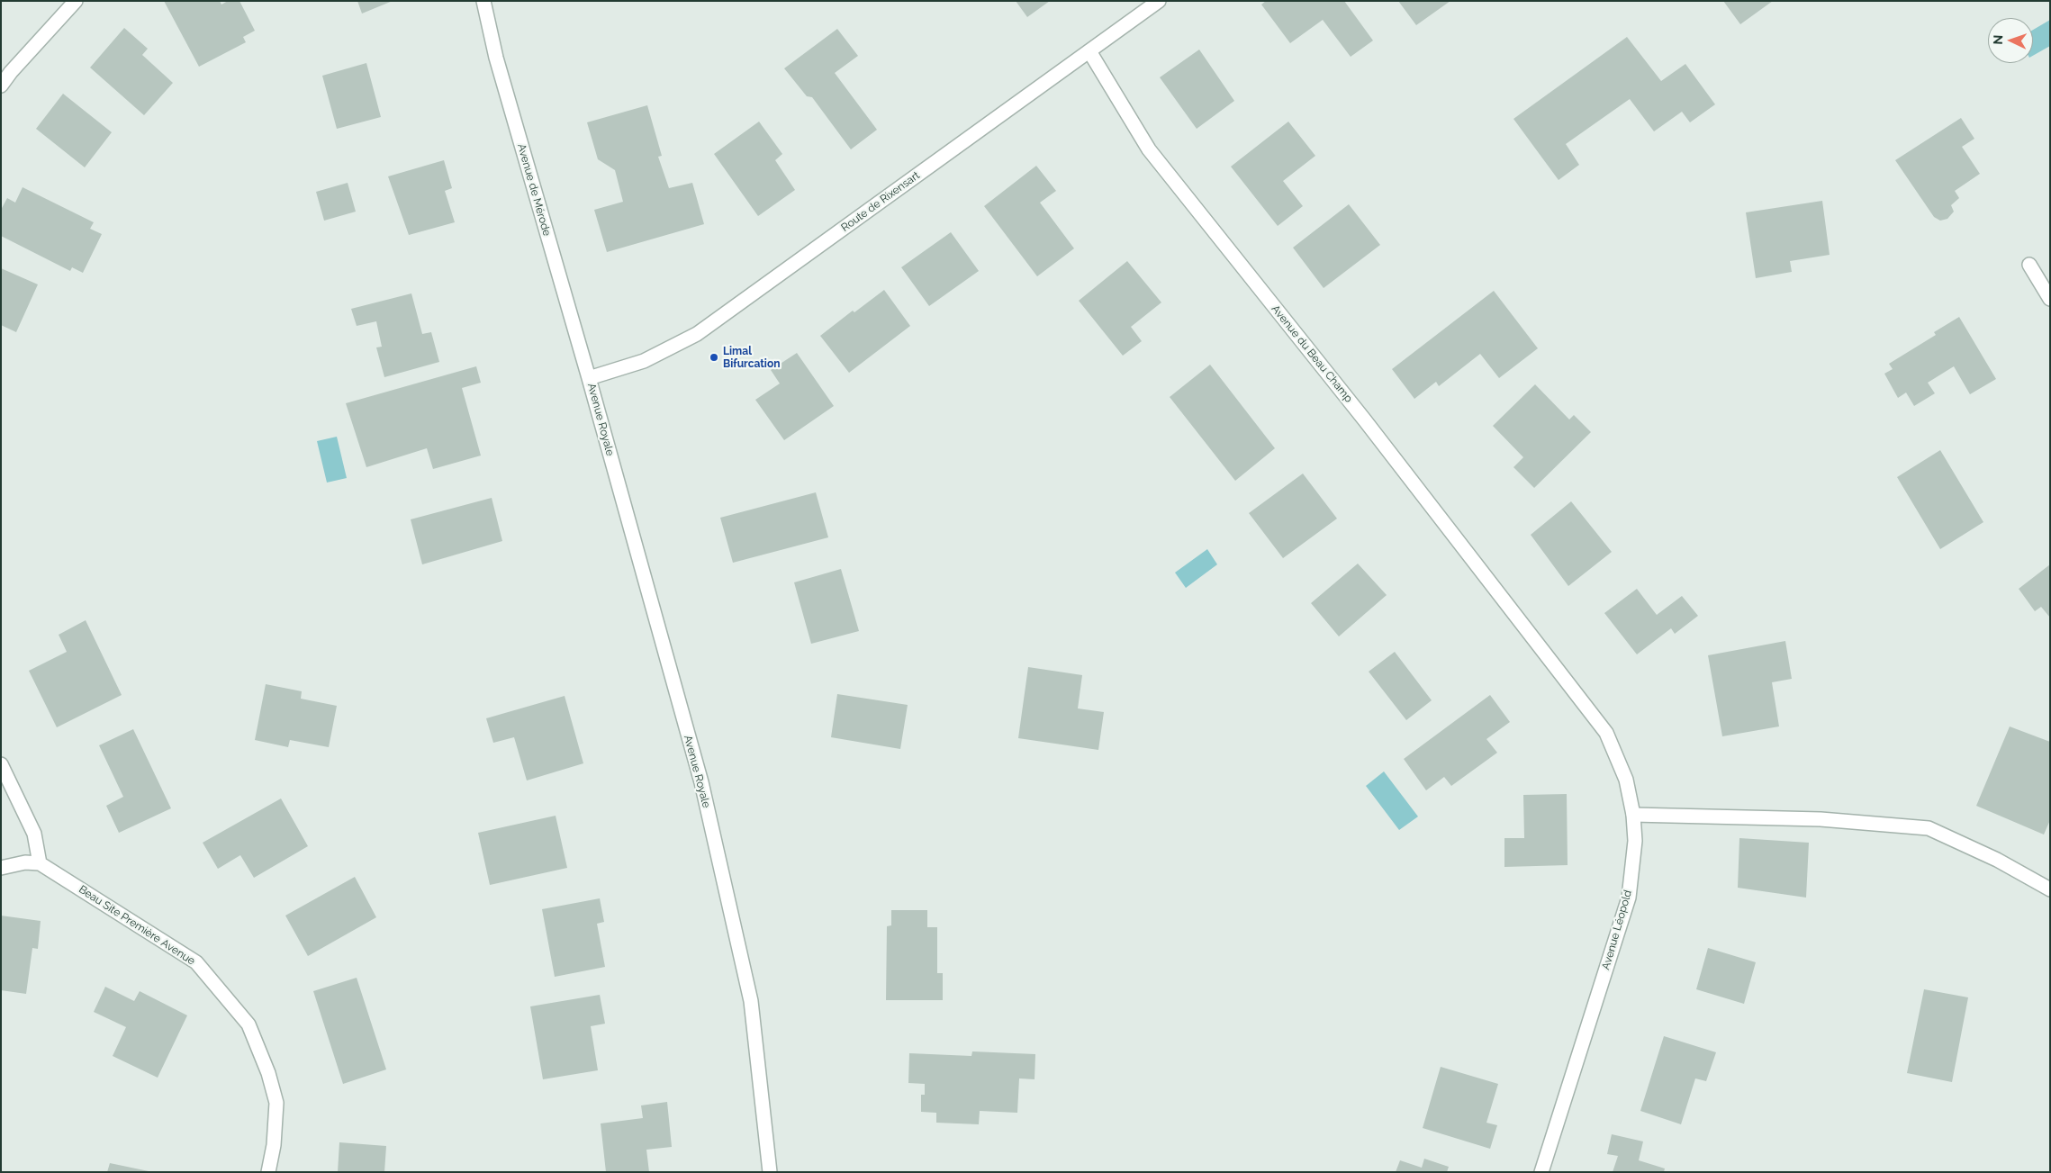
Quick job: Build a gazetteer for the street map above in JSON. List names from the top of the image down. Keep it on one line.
{"streets":{"street":["Avenue de Mérode","Route de Rixensart","Avenue du Beau Champ","Avenue Royale","Beau Site Première Avenue","Avenue Léopold"]},"crossings":[["Avenue de Mérode","Route de Rixensart"],["Avenue de Mérode","Avenue Royale"],["Route de Rixensart","Avenue du Beau Champ"],["Route de Rixensart","Avenue Royale"],["Avenue du Beau Champ","Avenue Léopold"]],"places":["Limal Bifurcation"],"north":"left"}
